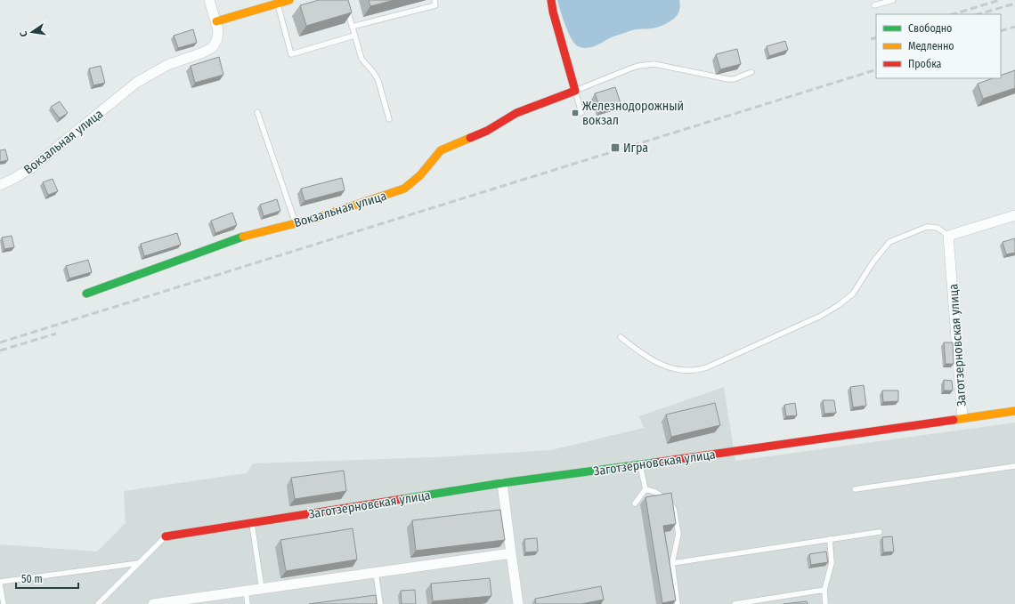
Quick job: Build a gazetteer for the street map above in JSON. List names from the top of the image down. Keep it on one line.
{"streets":{"street":["Вокзальная улица","Заготзерновская улица"]},"places":{"transit":["Железнодорожный вокзал","Игра"]},"legend":["Свободно","Медленно","Пробка"],"scale_bar":"50 m","north":"left"}
